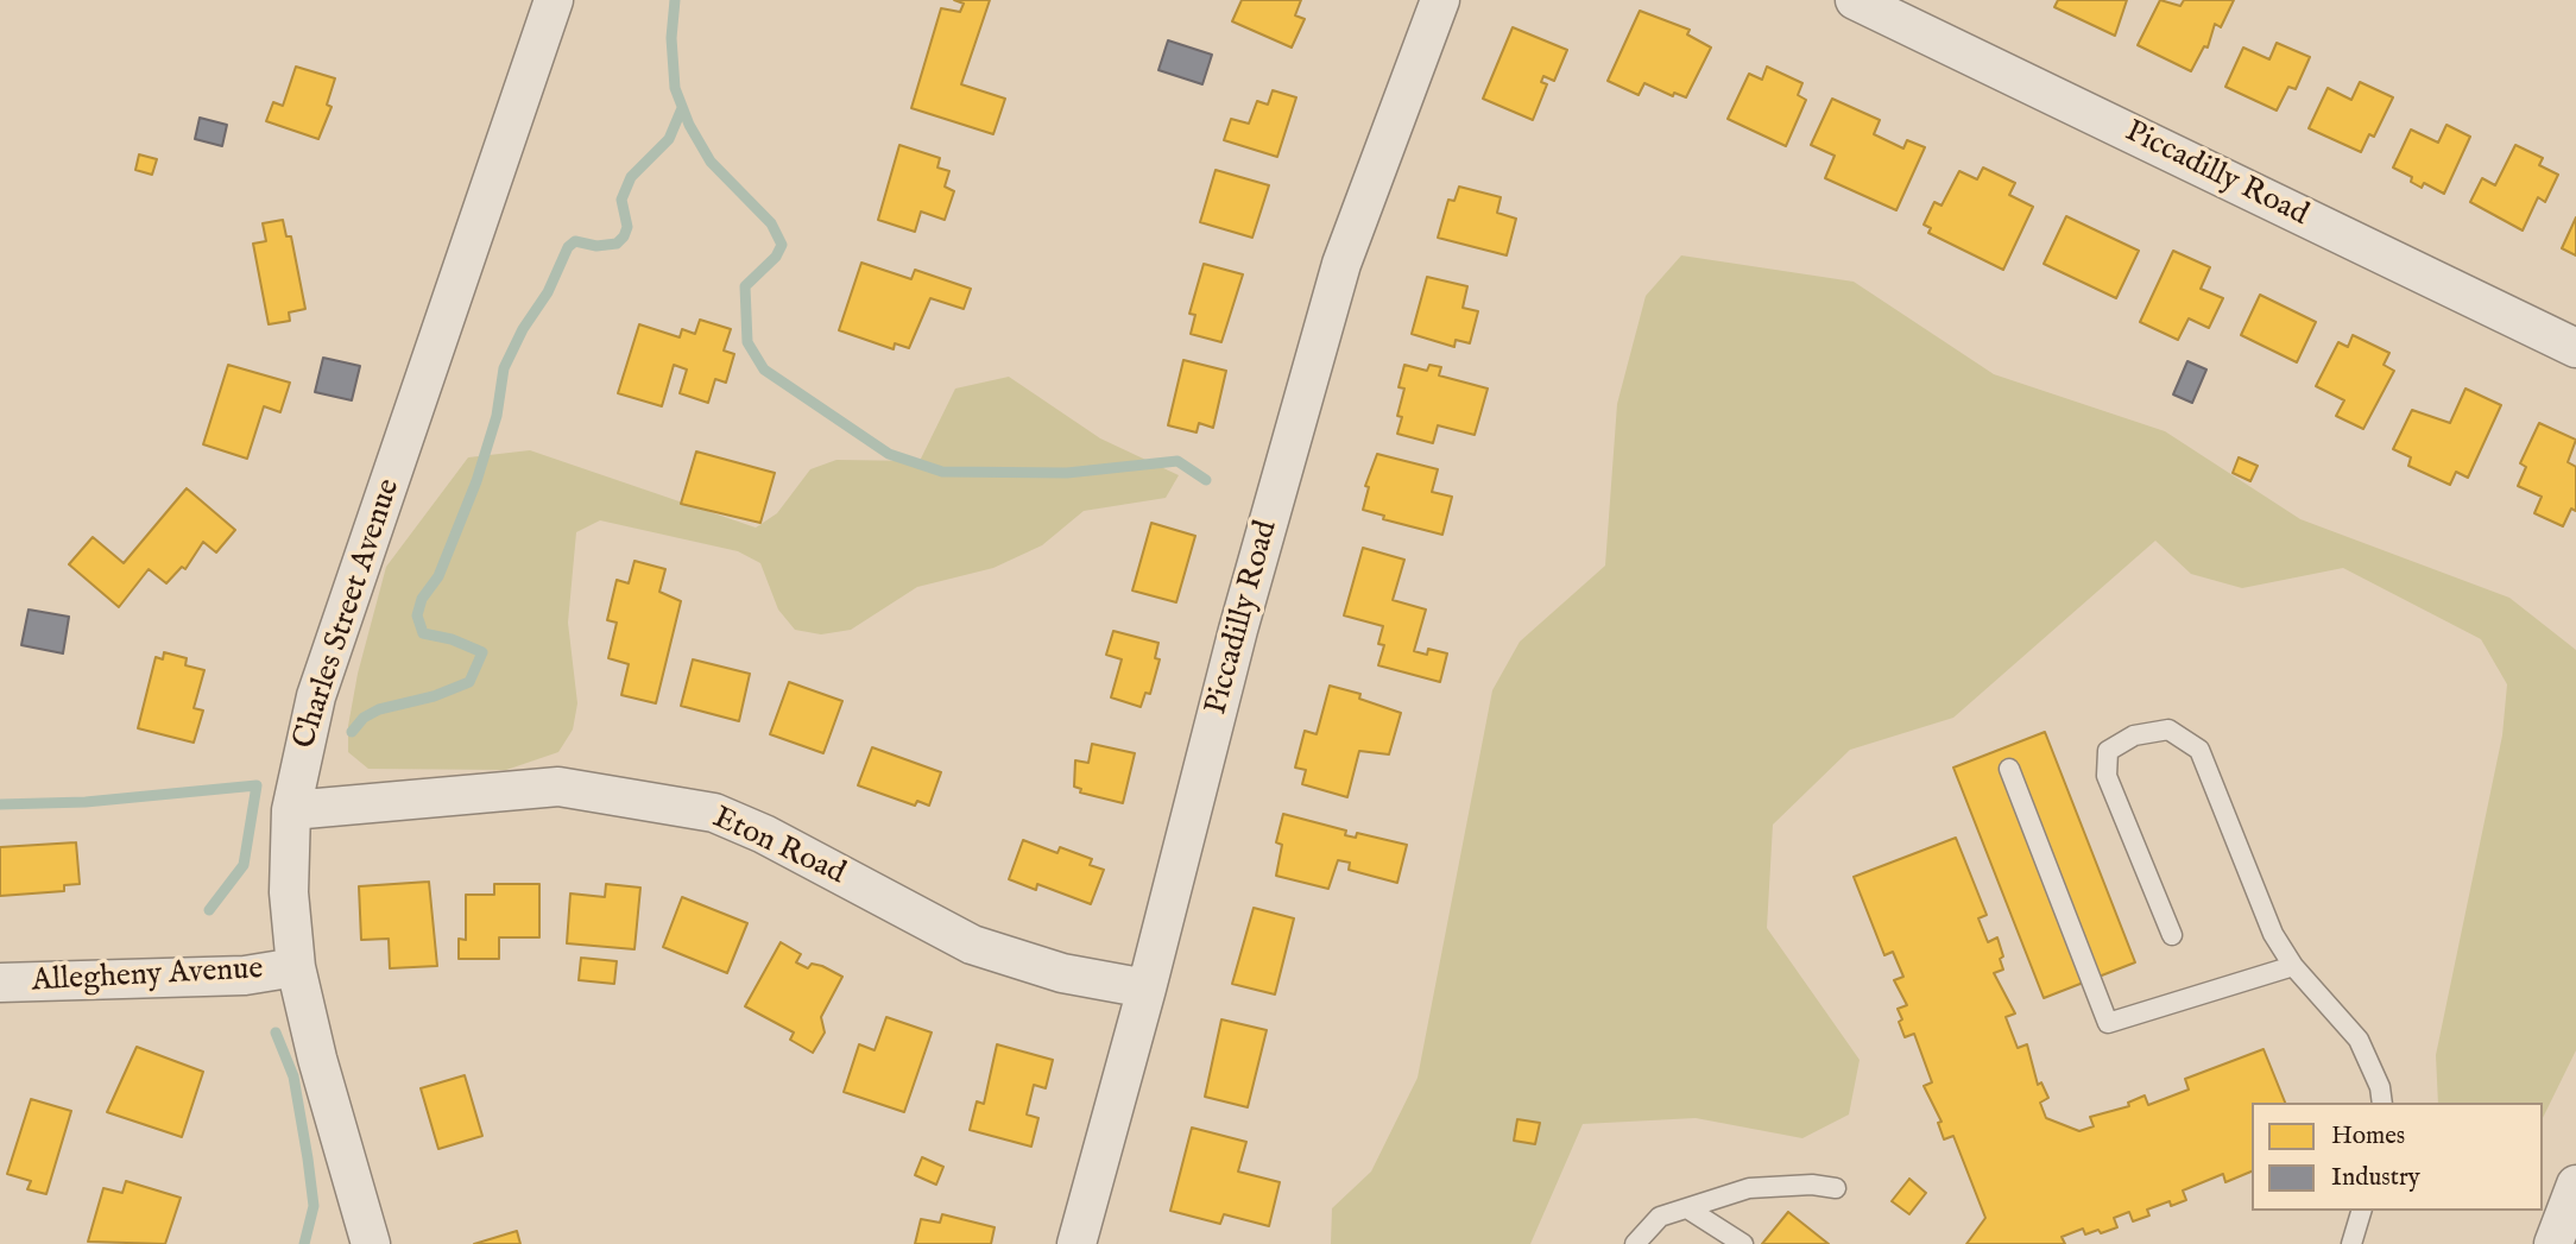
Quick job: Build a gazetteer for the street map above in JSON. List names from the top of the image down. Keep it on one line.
{"streets":{"street":["Piccadilly Road","Charles Street Avenue","Eton Road","Allegheny Avenue"]},"crossings":[["Piccadilly Road","Eton Road"],["Charles Street Avenue","Eton Road"],["Charles Street Avenue","Allegheny Avenue"]],"legend":["Homes","Industry"]}
